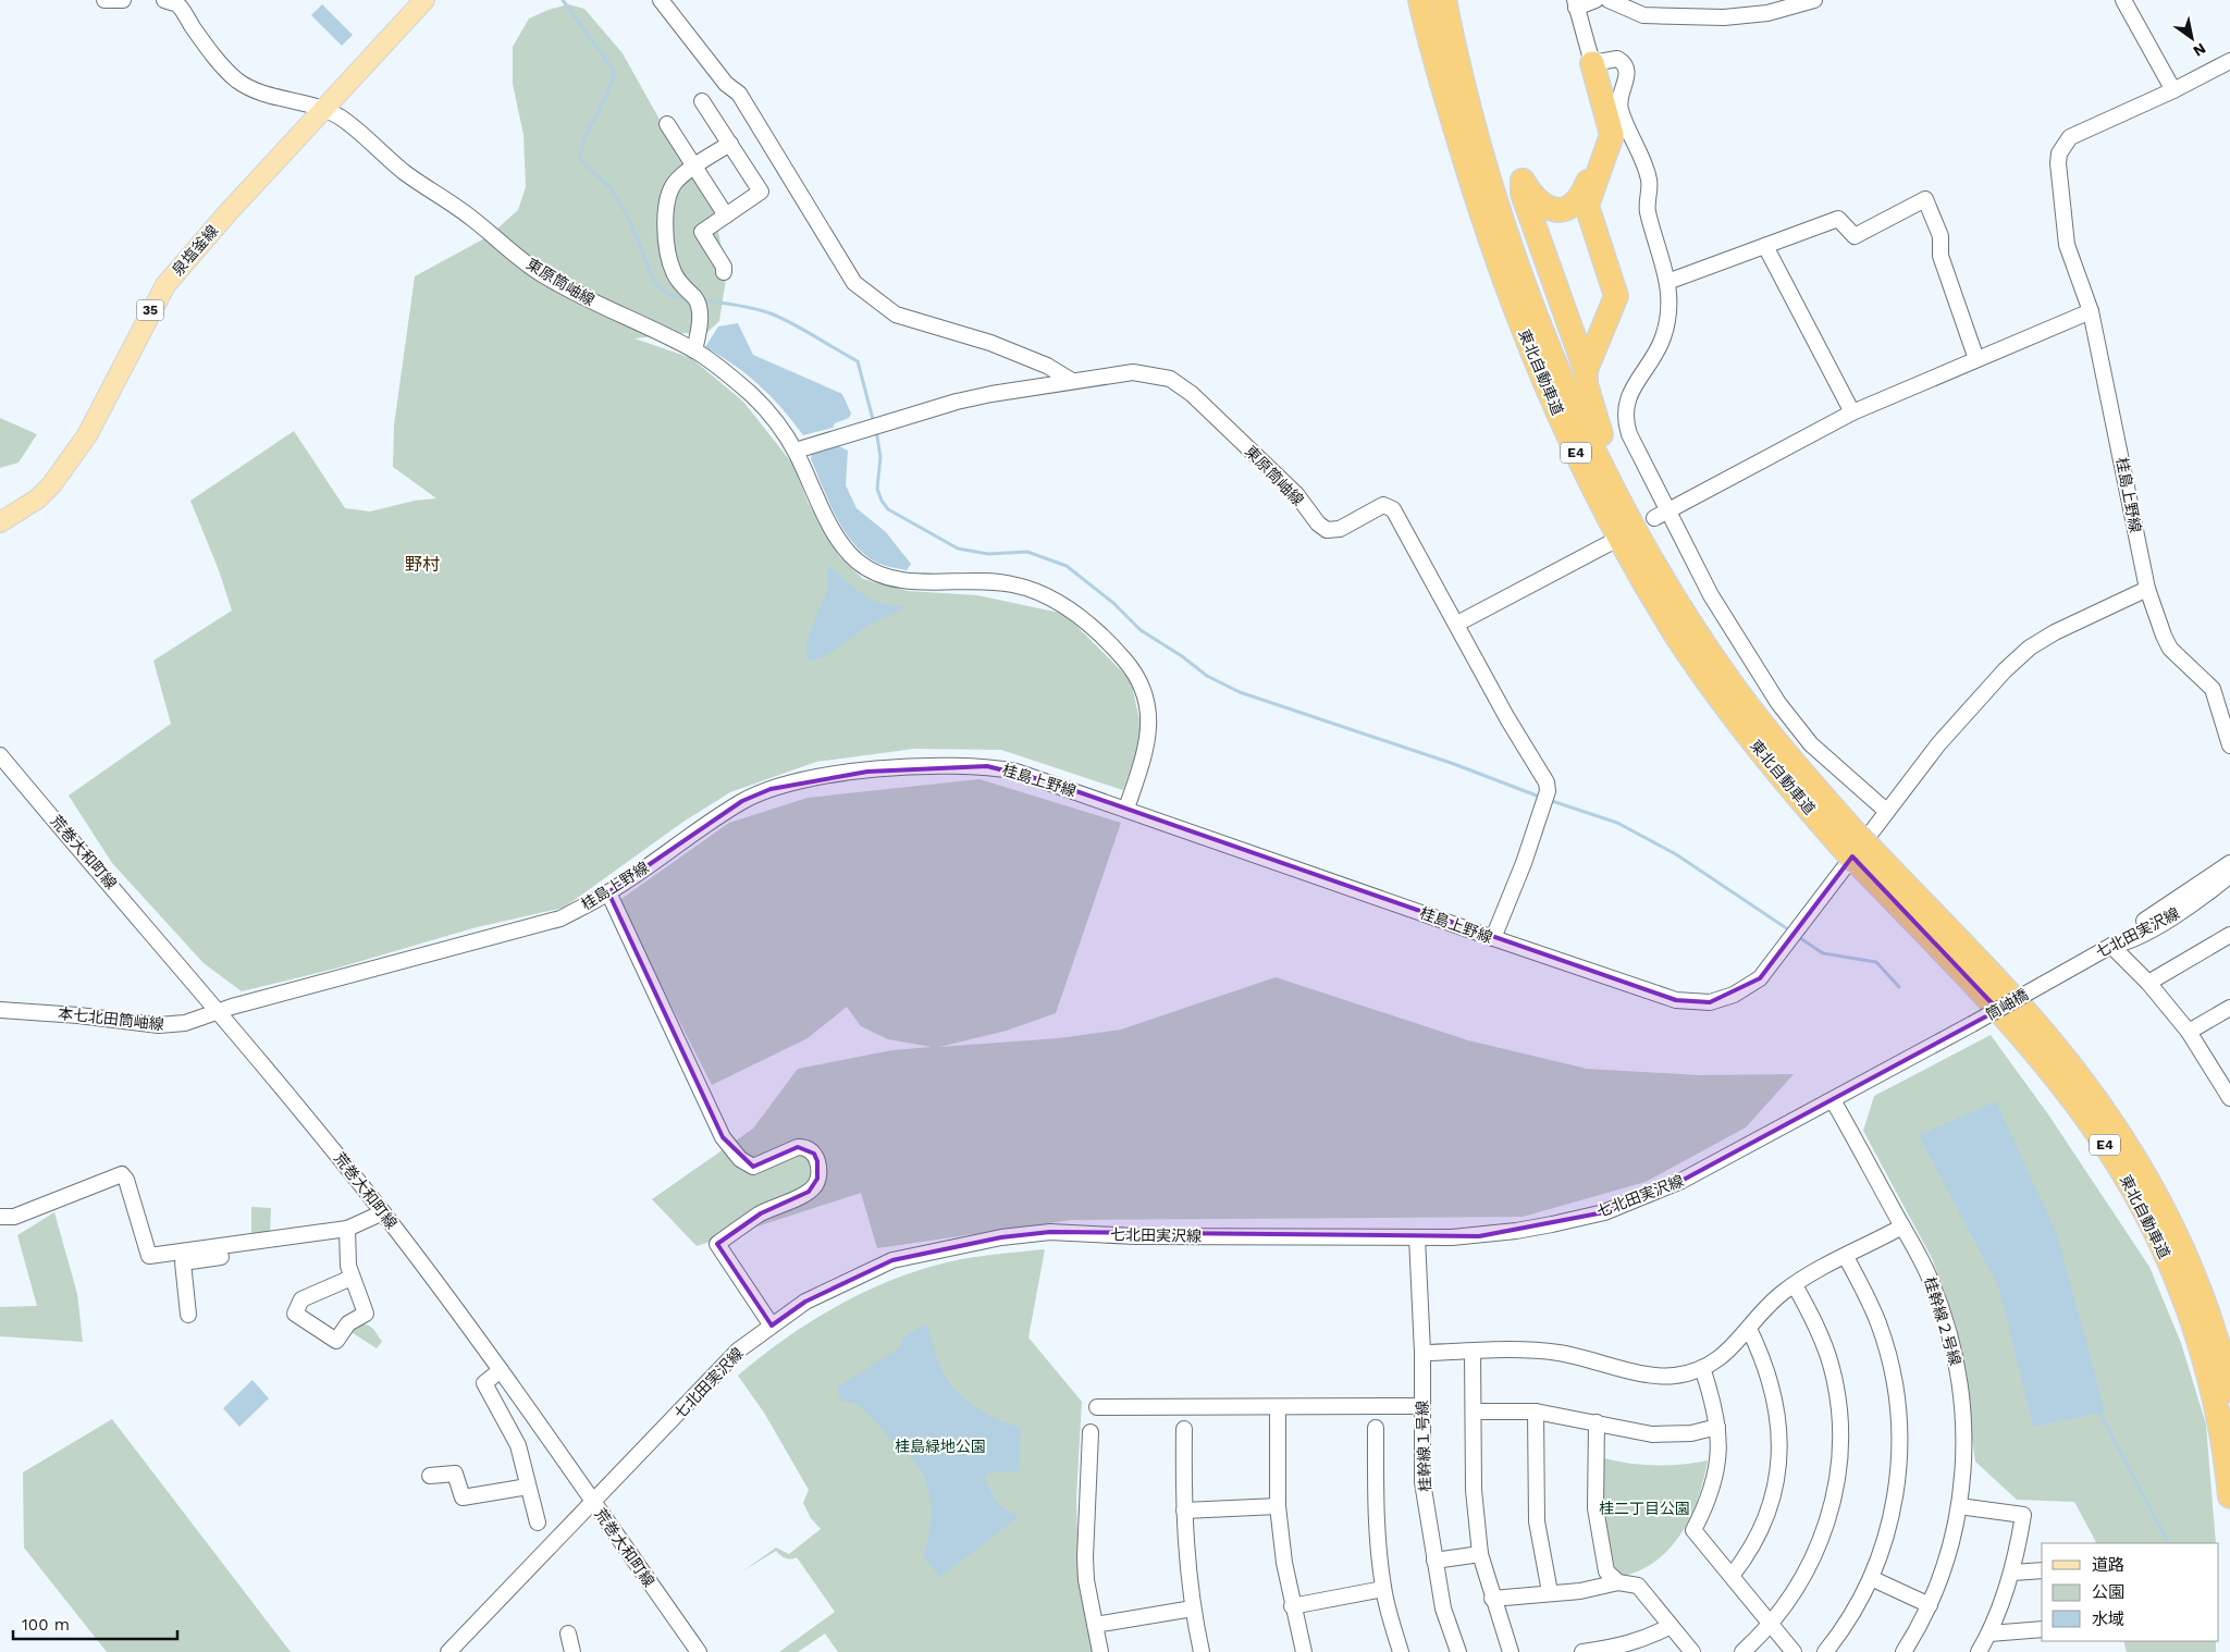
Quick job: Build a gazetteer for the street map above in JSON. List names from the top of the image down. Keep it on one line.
{"streets":{"highway":["東北自動車道","E4"],"main road":["泉塩釜線","35"],"street":["東原筒岫線","桂島上野線","荒巻大和町線","七北田実沢線","筒岫橋","本七北田筒岫線","桂幹線２号線","桂幹線１号線"]},"crossings":[["泉塩釜線","東原筒岫線"],["東原筒岫線","桂島上野線"],["桂島上野線","荒巻大和町線"],["桂島上野線","本七北田筒岫線"],["荒巻大和町線","七北田実沢線"],["荒巻大和町線","本七北田筒岫線"],["七北田実沢線","筒岫橋"],["七北田実沢線","桂幹線２号線"],["七北田実沢線","桂幹線１号線"]],"districts":["野村"],"parks":["桂島緑地公園","桂二丁目公園"],"legend":["道路","公園","水域"],"scale_bar":"100 m","north":"bottom right"}
